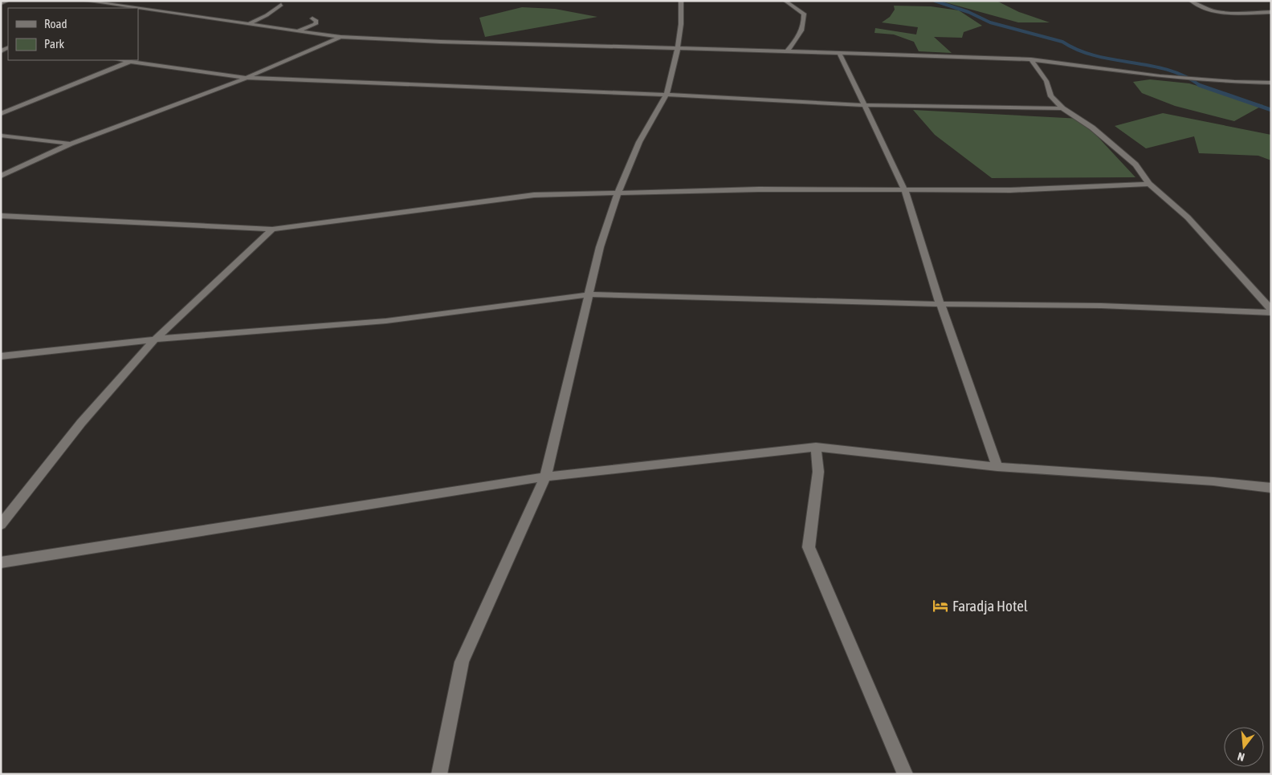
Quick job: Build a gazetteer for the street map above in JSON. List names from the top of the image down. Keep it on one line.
{"places":{"hotel":["Faradja Hotel"]},"legend":["Road","Park"],"north":"bottom"}
